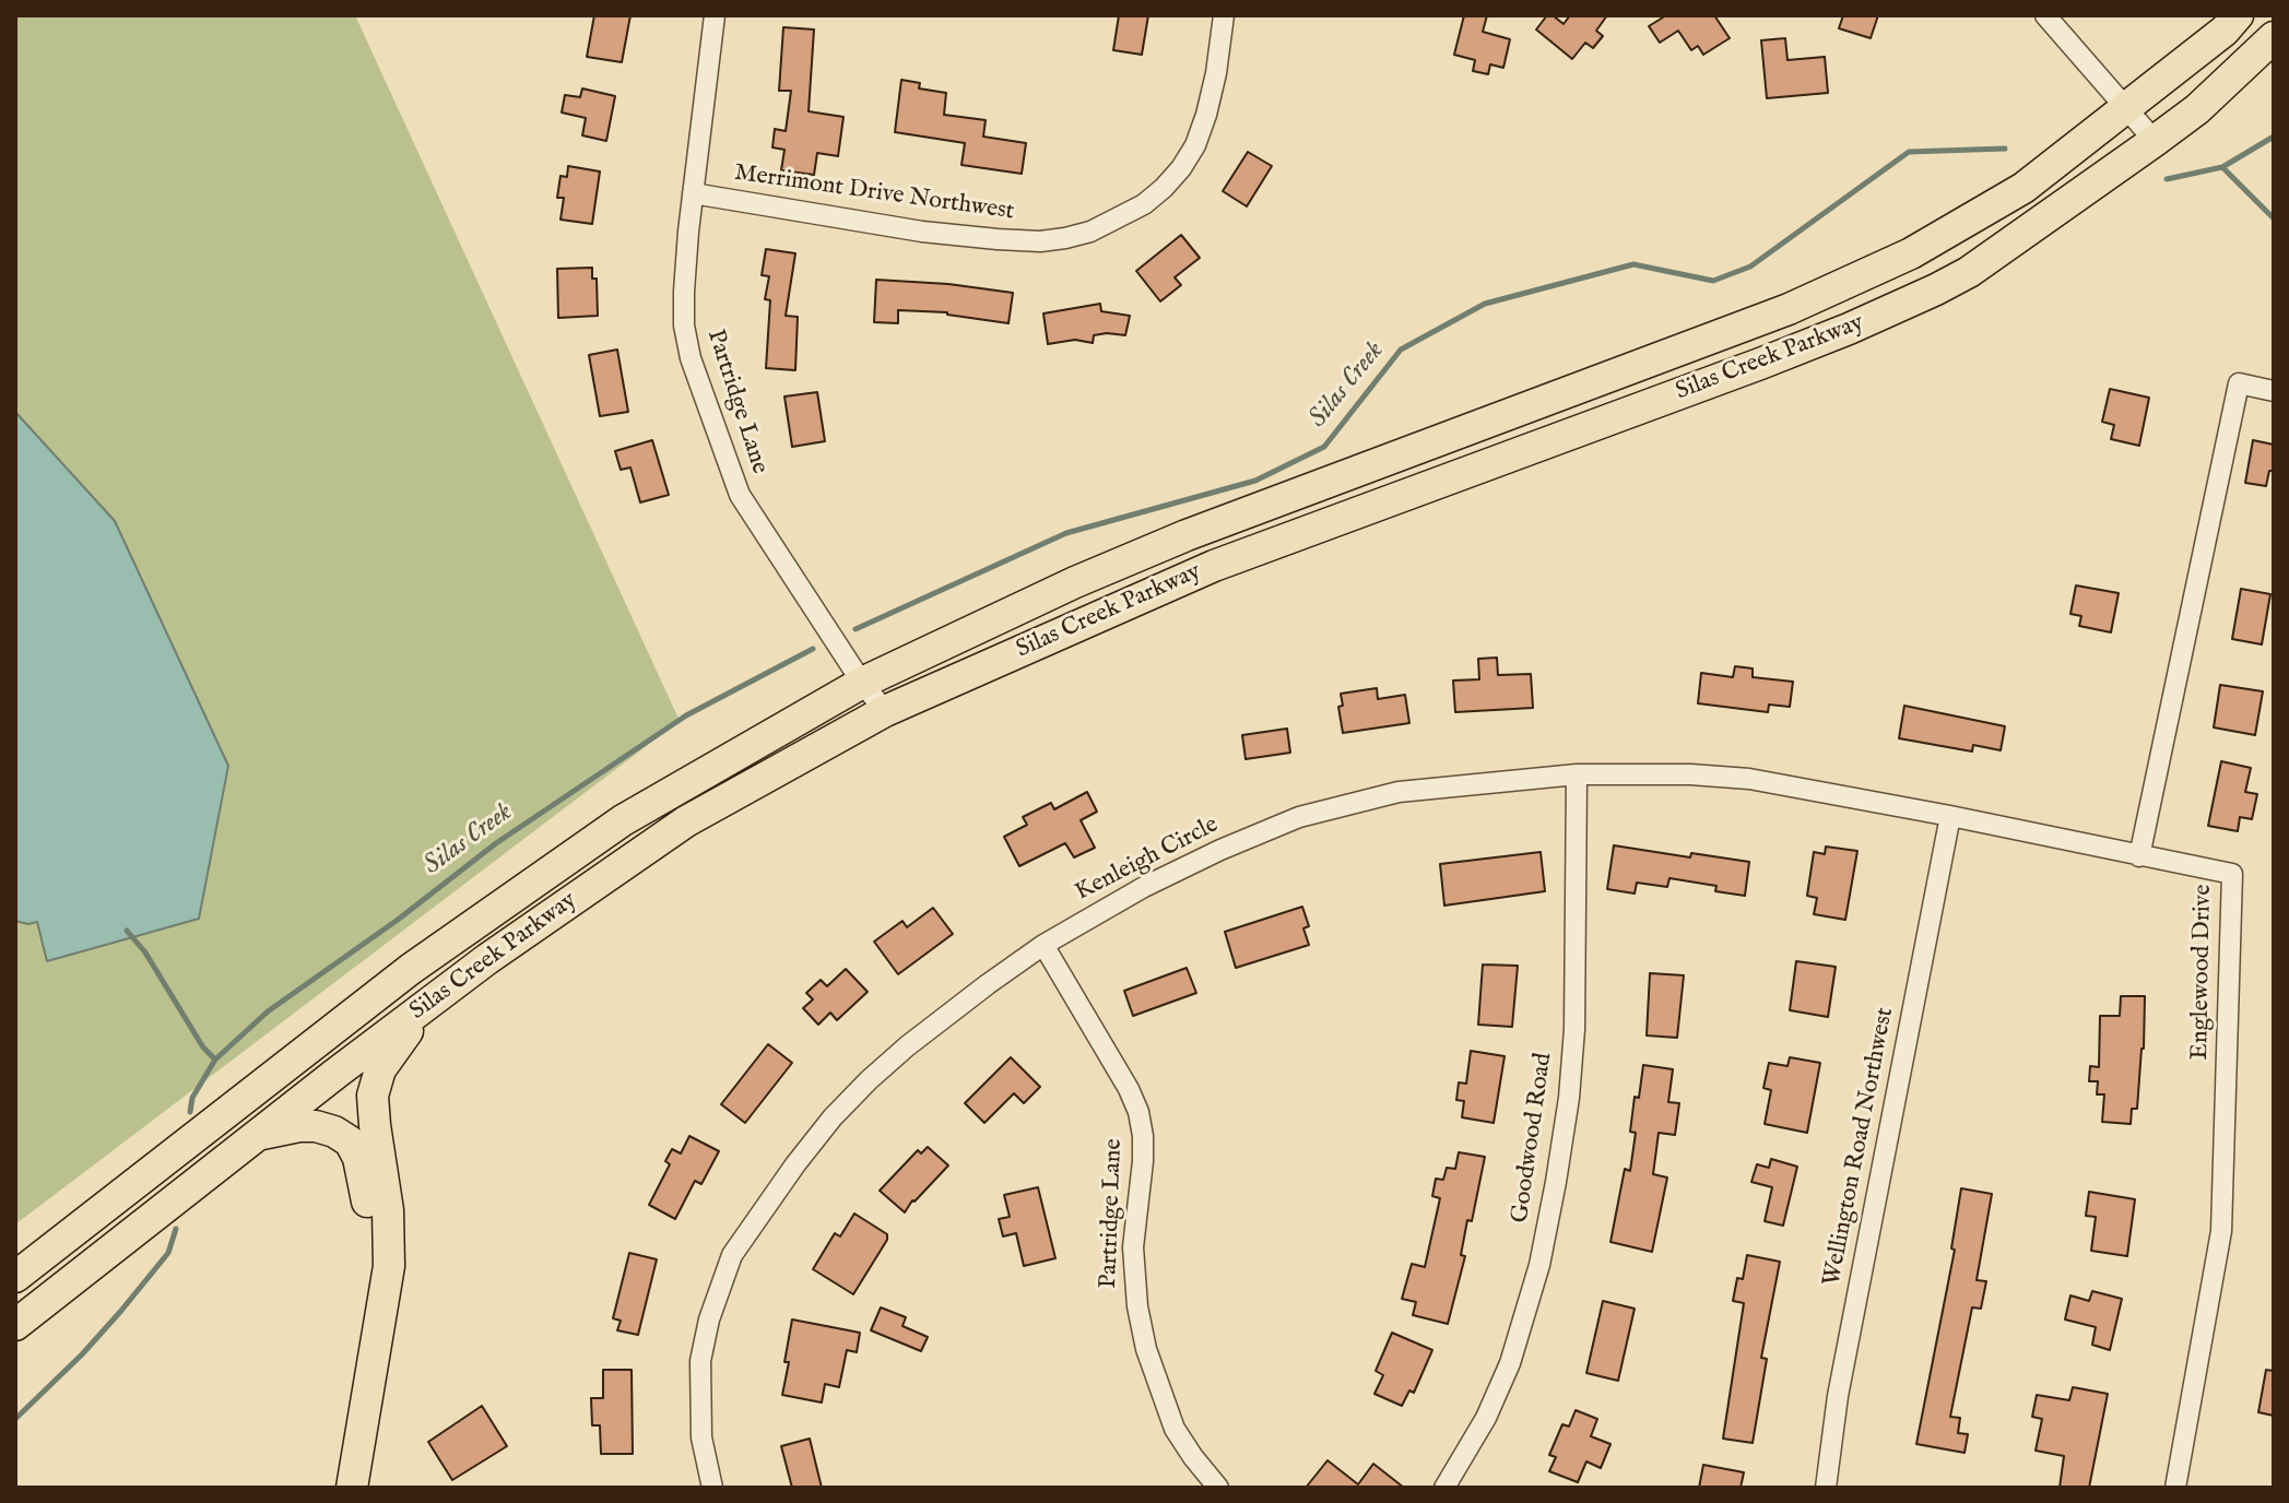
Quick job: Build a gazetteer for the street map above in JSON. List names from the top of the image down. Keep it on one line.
{"streets":{"main road":["Silas Creek Parkway"],"street":["Merrimont Drive Northwest","Partridge Lane","Kenleigh Circle","Englewood Drive","Goodwood Road","Wellington Road Northwest"]},"crossings":[["Merrimont Drive Northwest","Partridge Lane"],["Silas Creek Parkway","Partridge Lane"],["Partridge Lane","Kenleigh Circle"],["Kenleigh Circle","Englewood Drive"],["Kenleigh Circle","Goodwood Road"],["Kenleigh Circle","Wellington Road Northwest"]],"water":["Silas Creek"]}
